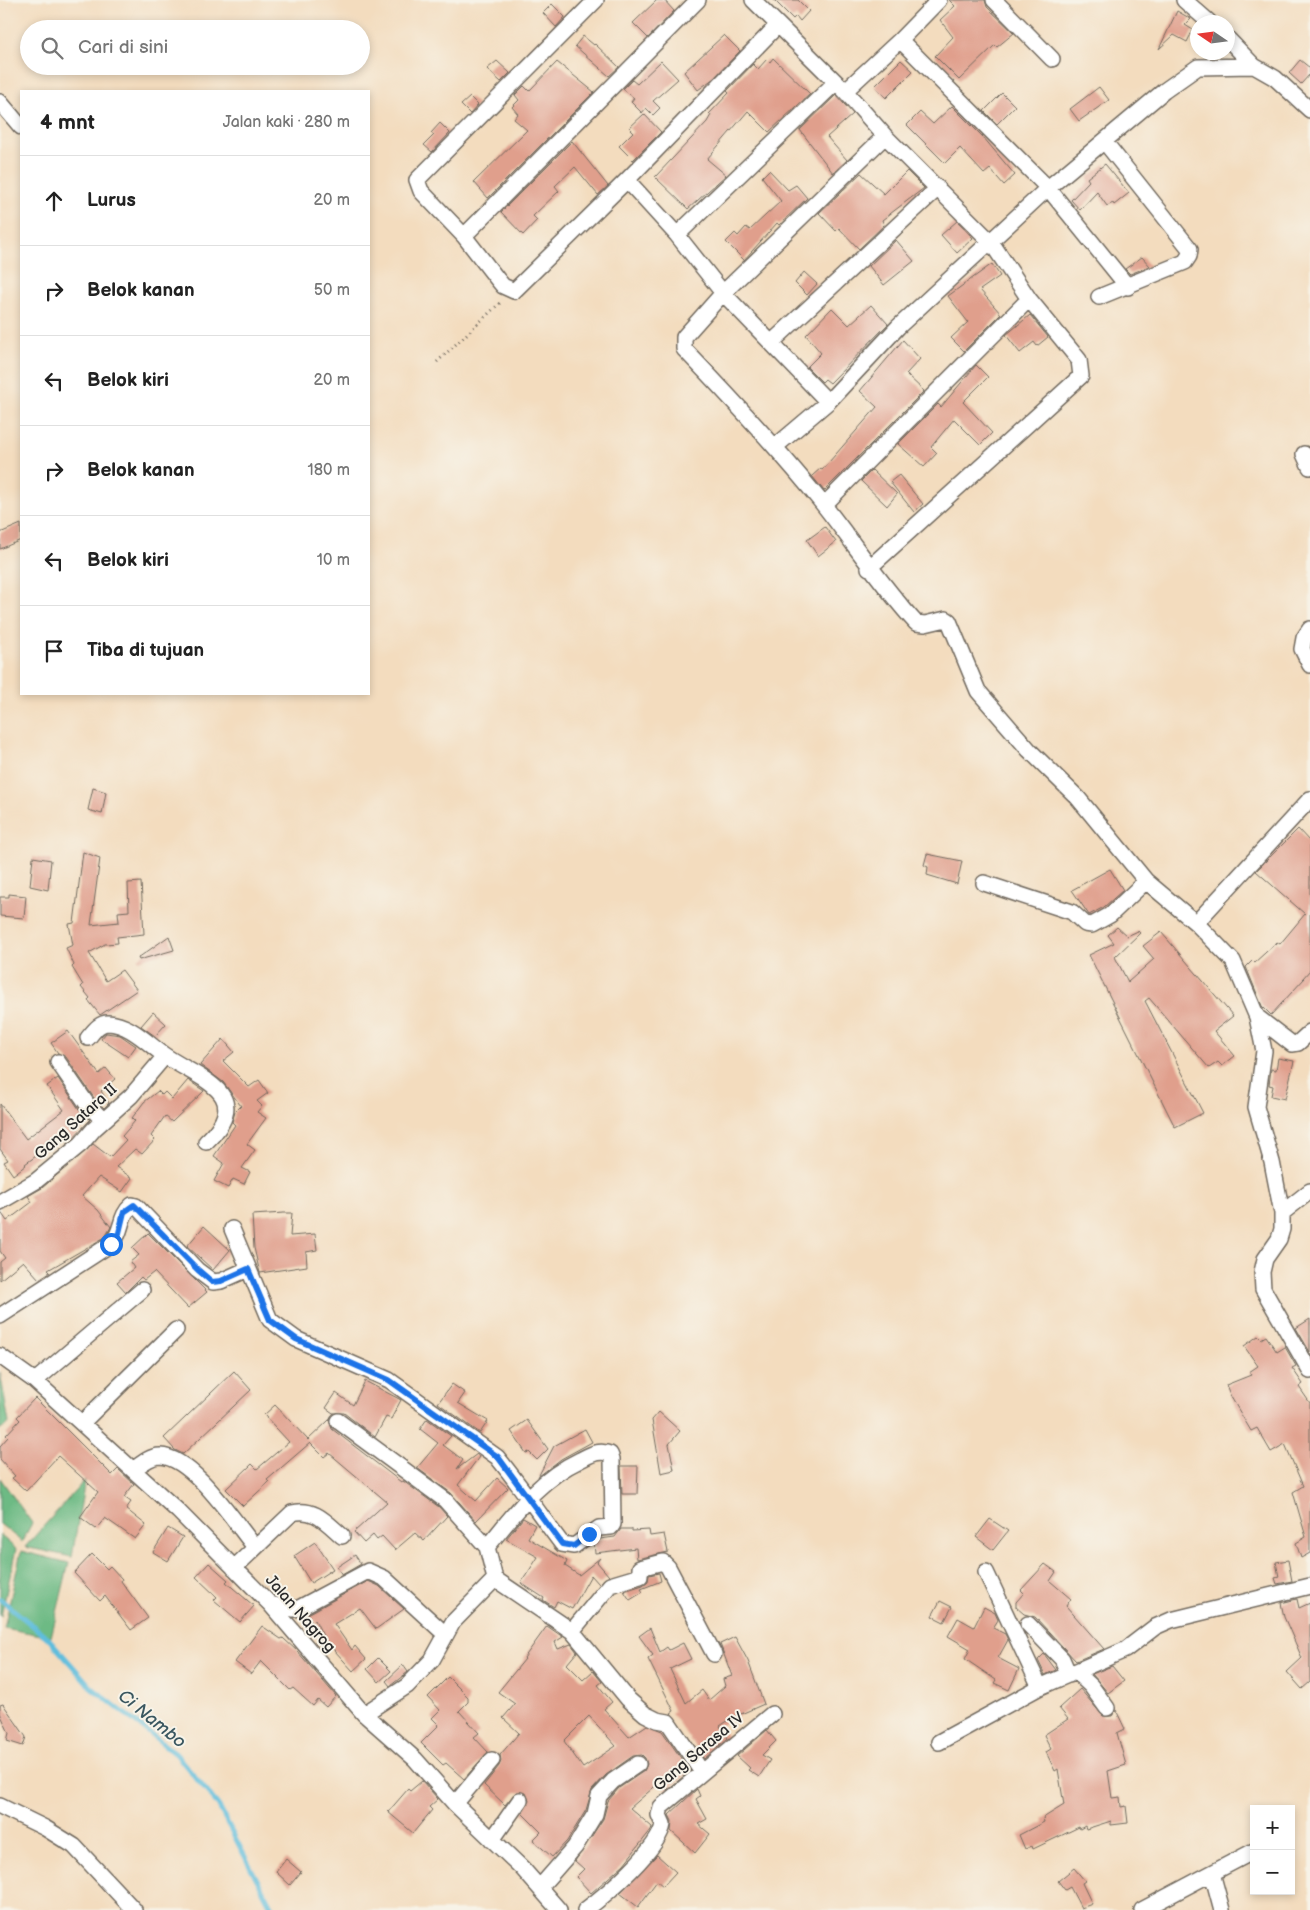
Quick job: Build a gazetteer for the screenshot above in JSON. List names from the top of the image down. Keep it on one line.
{"streets":{"street":["Gang Satara II","Jalan Nagrog","Gang Sarasa IV"]},"water":["Ci Nambo"],"north":"left","page":{"search":"Cari di sini","heading":["4 mnt","Jalan kaki · 280 m"],"list":[["Lurus","20 m"],["Belok kanan","50 m"],["Belok kiri","20 m"],["Belok kanan","180 m"],["Belok kiri","10 m"],"Tiba di tujuan"],"map_buttons":["+","−"]}}
